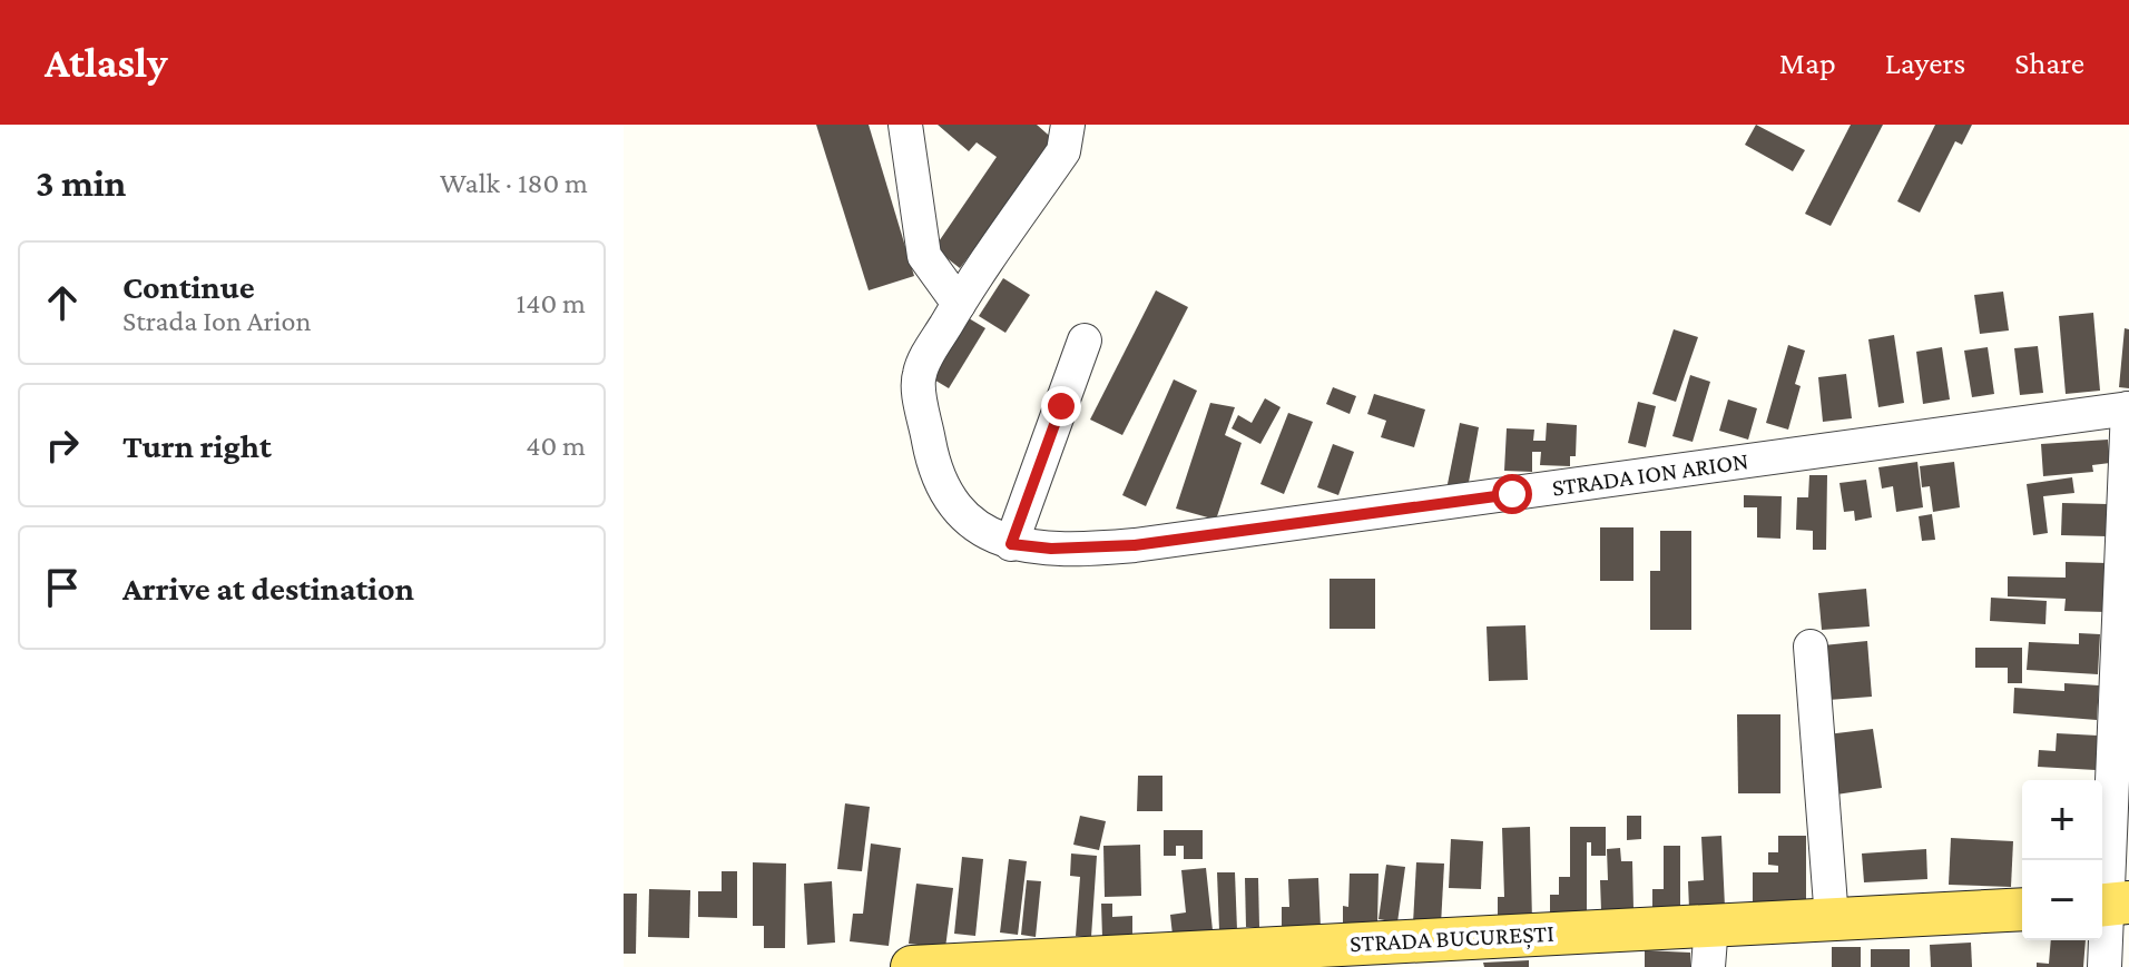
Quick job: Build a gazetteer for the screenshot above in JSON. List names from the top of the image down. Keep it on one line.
{"streets":{"main road":["STRADA BUCUREȘTI"],"street":["STRADA ION ARION"]},"page":{"header":"Atlasly","nav":["Map","Layers","Share"],"heading":["3 min","Walk · 180 m"],"list":[["Continue","Strada Ion Arion","140 m"],["Turn right","40 m"],"Arrive at destination"],"map_buttons":["+","−"]}}
